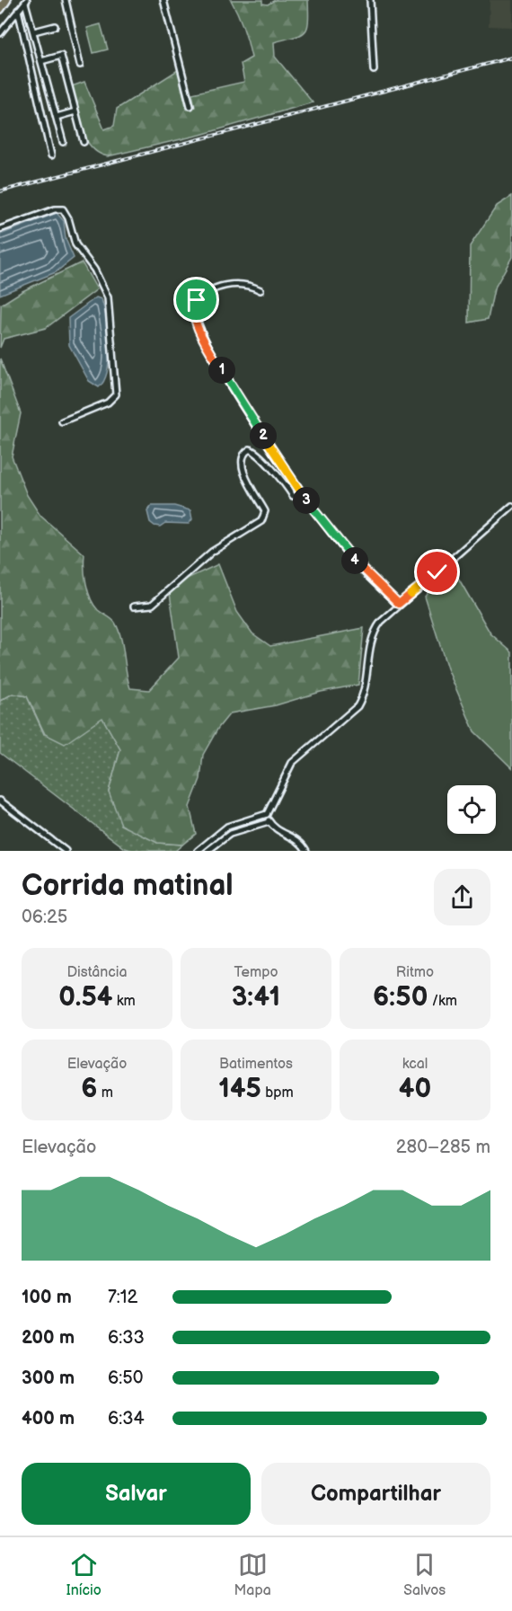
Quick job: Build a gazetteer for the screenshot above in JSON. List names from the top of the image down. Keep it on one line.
{"page":{"pins":["1","2","3","4"],"heading":["Corrida matinal","06:25"],"stats":[["Distância","0.54 km"],["Tempo","3:41"],["Ritmo","6:50 /km"],["Elevação","6 m"],["Batimentos","145 bpm"],["kcal","40"]],"chart":["Elevação","280–285 m"],"list":[{"name":"100 m","note":"7:12"},{"name":"200 m","note":"6:33"},{"name":"300 m","note":"6:50"},{"name":"400 m","note":"6:34"}],"buttons":["Salvar","Compartilhar"],"tabs":["Início","Mapa","Salvos"]}}
